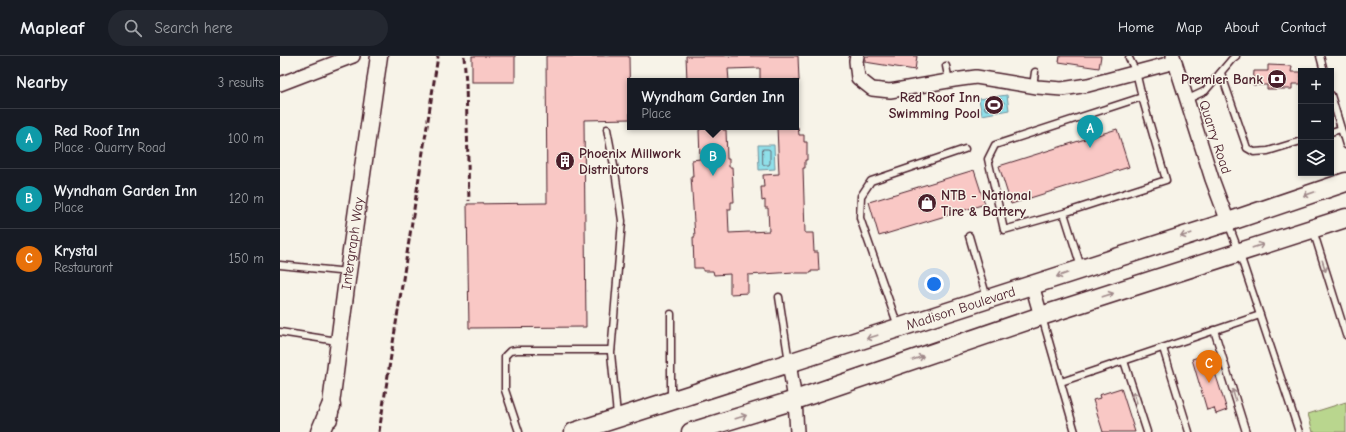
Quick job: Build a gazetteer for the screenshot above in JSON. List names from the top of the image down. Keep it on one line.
{"streets":{"main road":["Madison Boulevard"],"street":["Quarry Road","Intergraph Way"]},"crossings":[["Quarry Road","Madison Boulevard"]],"places":{"bank":["Premier Bank"],"sports":["Red Roof Inn Swimming Pool"],"building":["Phoenix Millwork Distributors"],"shop":["NTB - National Tire & Battery"]},"page":{"header":"Mapleaf","search":"Search here","nav":["Home","Map","About","Contact"],"heading":["Nearby","3 results"],"map_buttons":["+","−"],"popup":["Wyndham Garden Inn","Place"],"list":[{"mark":"A","name":"Red Roof Inn","note":"Place · Quarry Road","value":"100 m"},{"mark":"B","name":"Wyndham Garden Inn","note":"Place","value":"120 m"},{"mark":"C","name":"Krystal","note":"Restaurant","value":"150 m"}],"pins":["A","B","C"]}}
